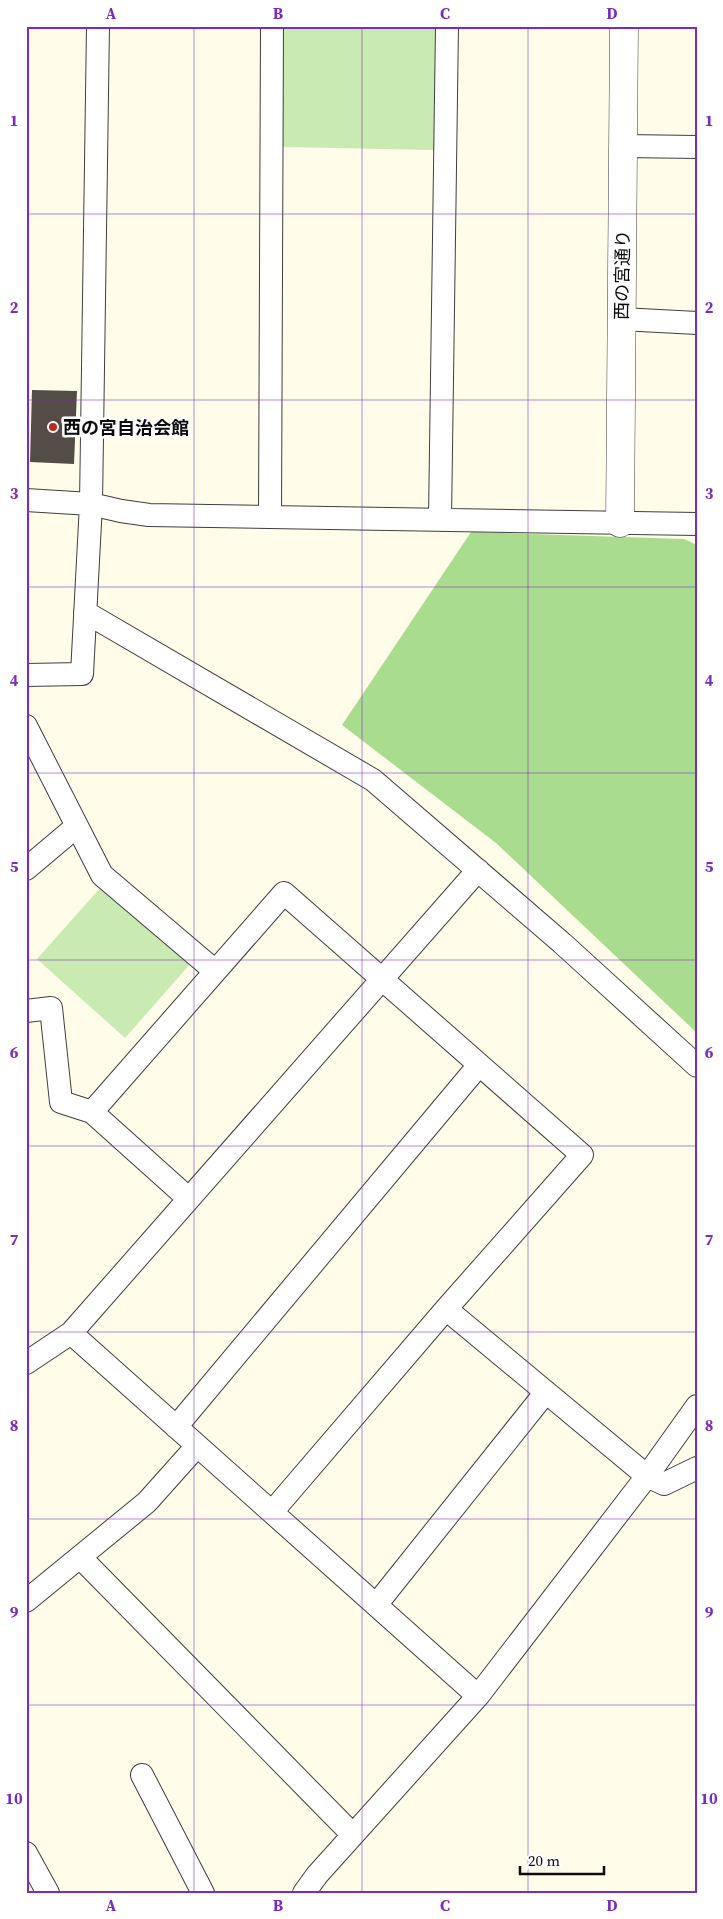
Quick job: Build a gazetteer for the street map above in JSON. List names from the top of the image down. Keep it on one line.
{"streets":{"street":["西の宮通り"]},"places":["西の宮自治会館"],"scale_bar":"20 m","grid":{"columns":["A","B","C","D"],"rows":["1","2","3","4","5","6","7","8","9","10"]}}
